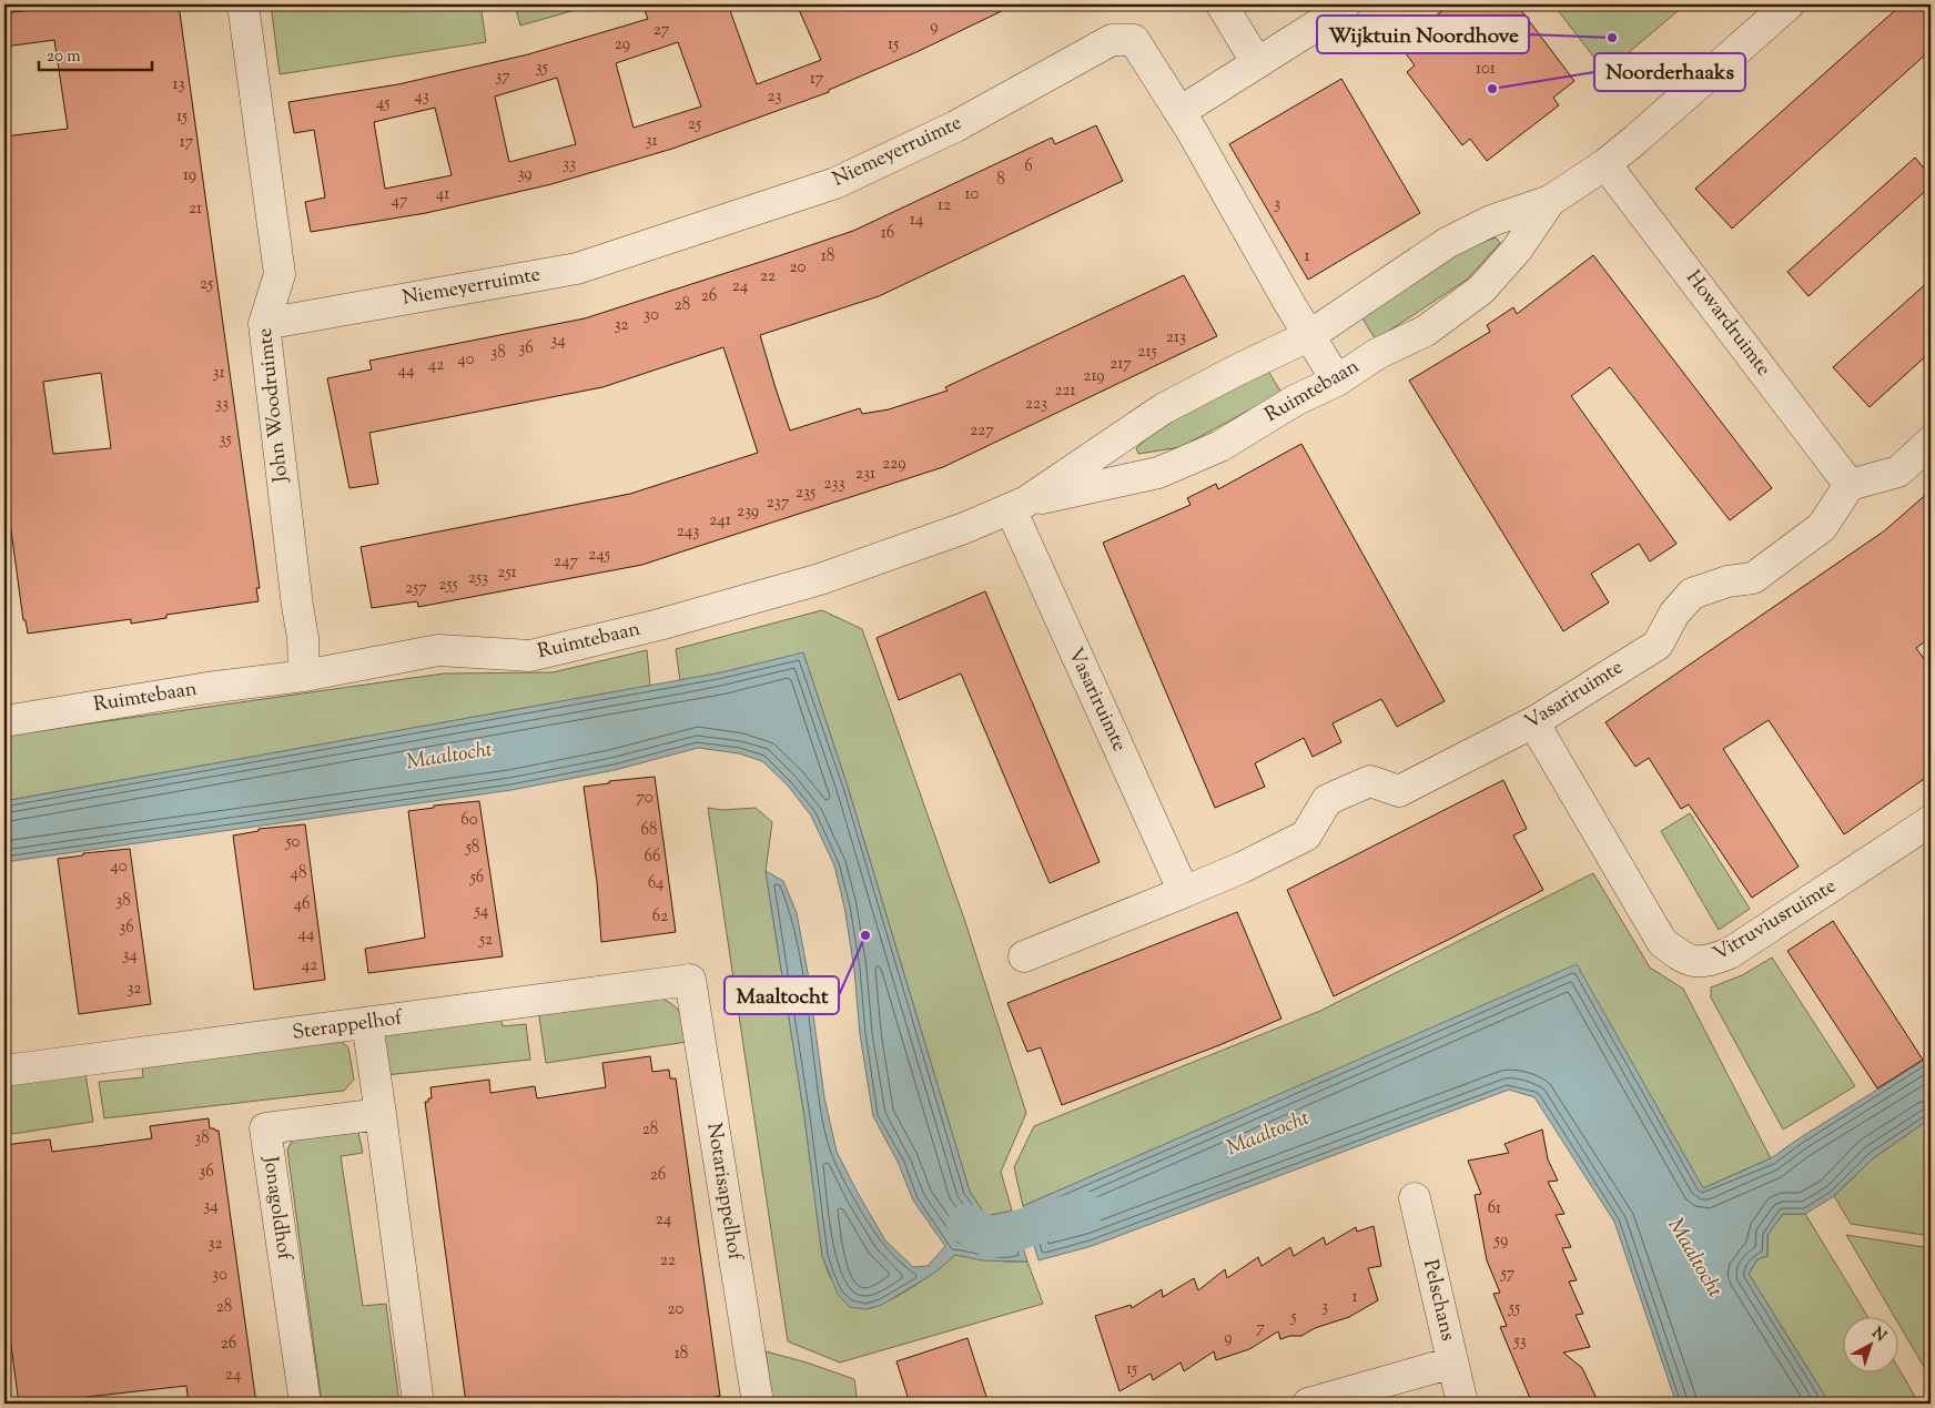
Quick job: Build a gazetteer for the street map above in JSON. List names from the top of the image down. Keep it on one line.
{"streets":{"street":["Niemeyerruimte","Howardruimte","Ruimtebaan","John Woodruimte","Vasariruimte","Vitruviusruimte","Sterappelhof","Notarisappelhof","Jonagoldhof","Pelschans"]},"crossings":[["Niemeyerruimte","Ruimtebaan"],["Niemeyerruimte","John Woodruimte"],["Howardruimte","Ruimtebaan"],["Howardruimte","Vasariruimte"],["Ruimtebaan","John Woodruimte"],["Ruimtebaan","Vasariruimte"],["Vasariruimte","Vitruviusruimte"],["Sterappelhof","Notarisappelhof"]],"water":["Maaltocht"],"places":["Wijktuin Noordhove","Noorderhaaks","Maaltocht"],"house_numbers":["9","27","29","15","35","101","37","17","13","43","23","45","15","25","31","17","33","6","39","19","8","41","10","47","3","12","21","14","16","18","1","20","22","25","24","26","28","30","32","213","34","36","215","38","40","217","42","44","31","219","221","33","223","227","35","229","231","233","235","237","239","241","243","245","247","251","253","255","257","70","60","68","50","58","66","40","48","56","64","38","46","54","62","36","44","52","34","42","32","28","38","36","26","34","61","24","59","32","22","57","30","1","28","3","55","20","5","7","9","53","26","18","15","24"],"scale_bar":"20 m","north":"top right"}
